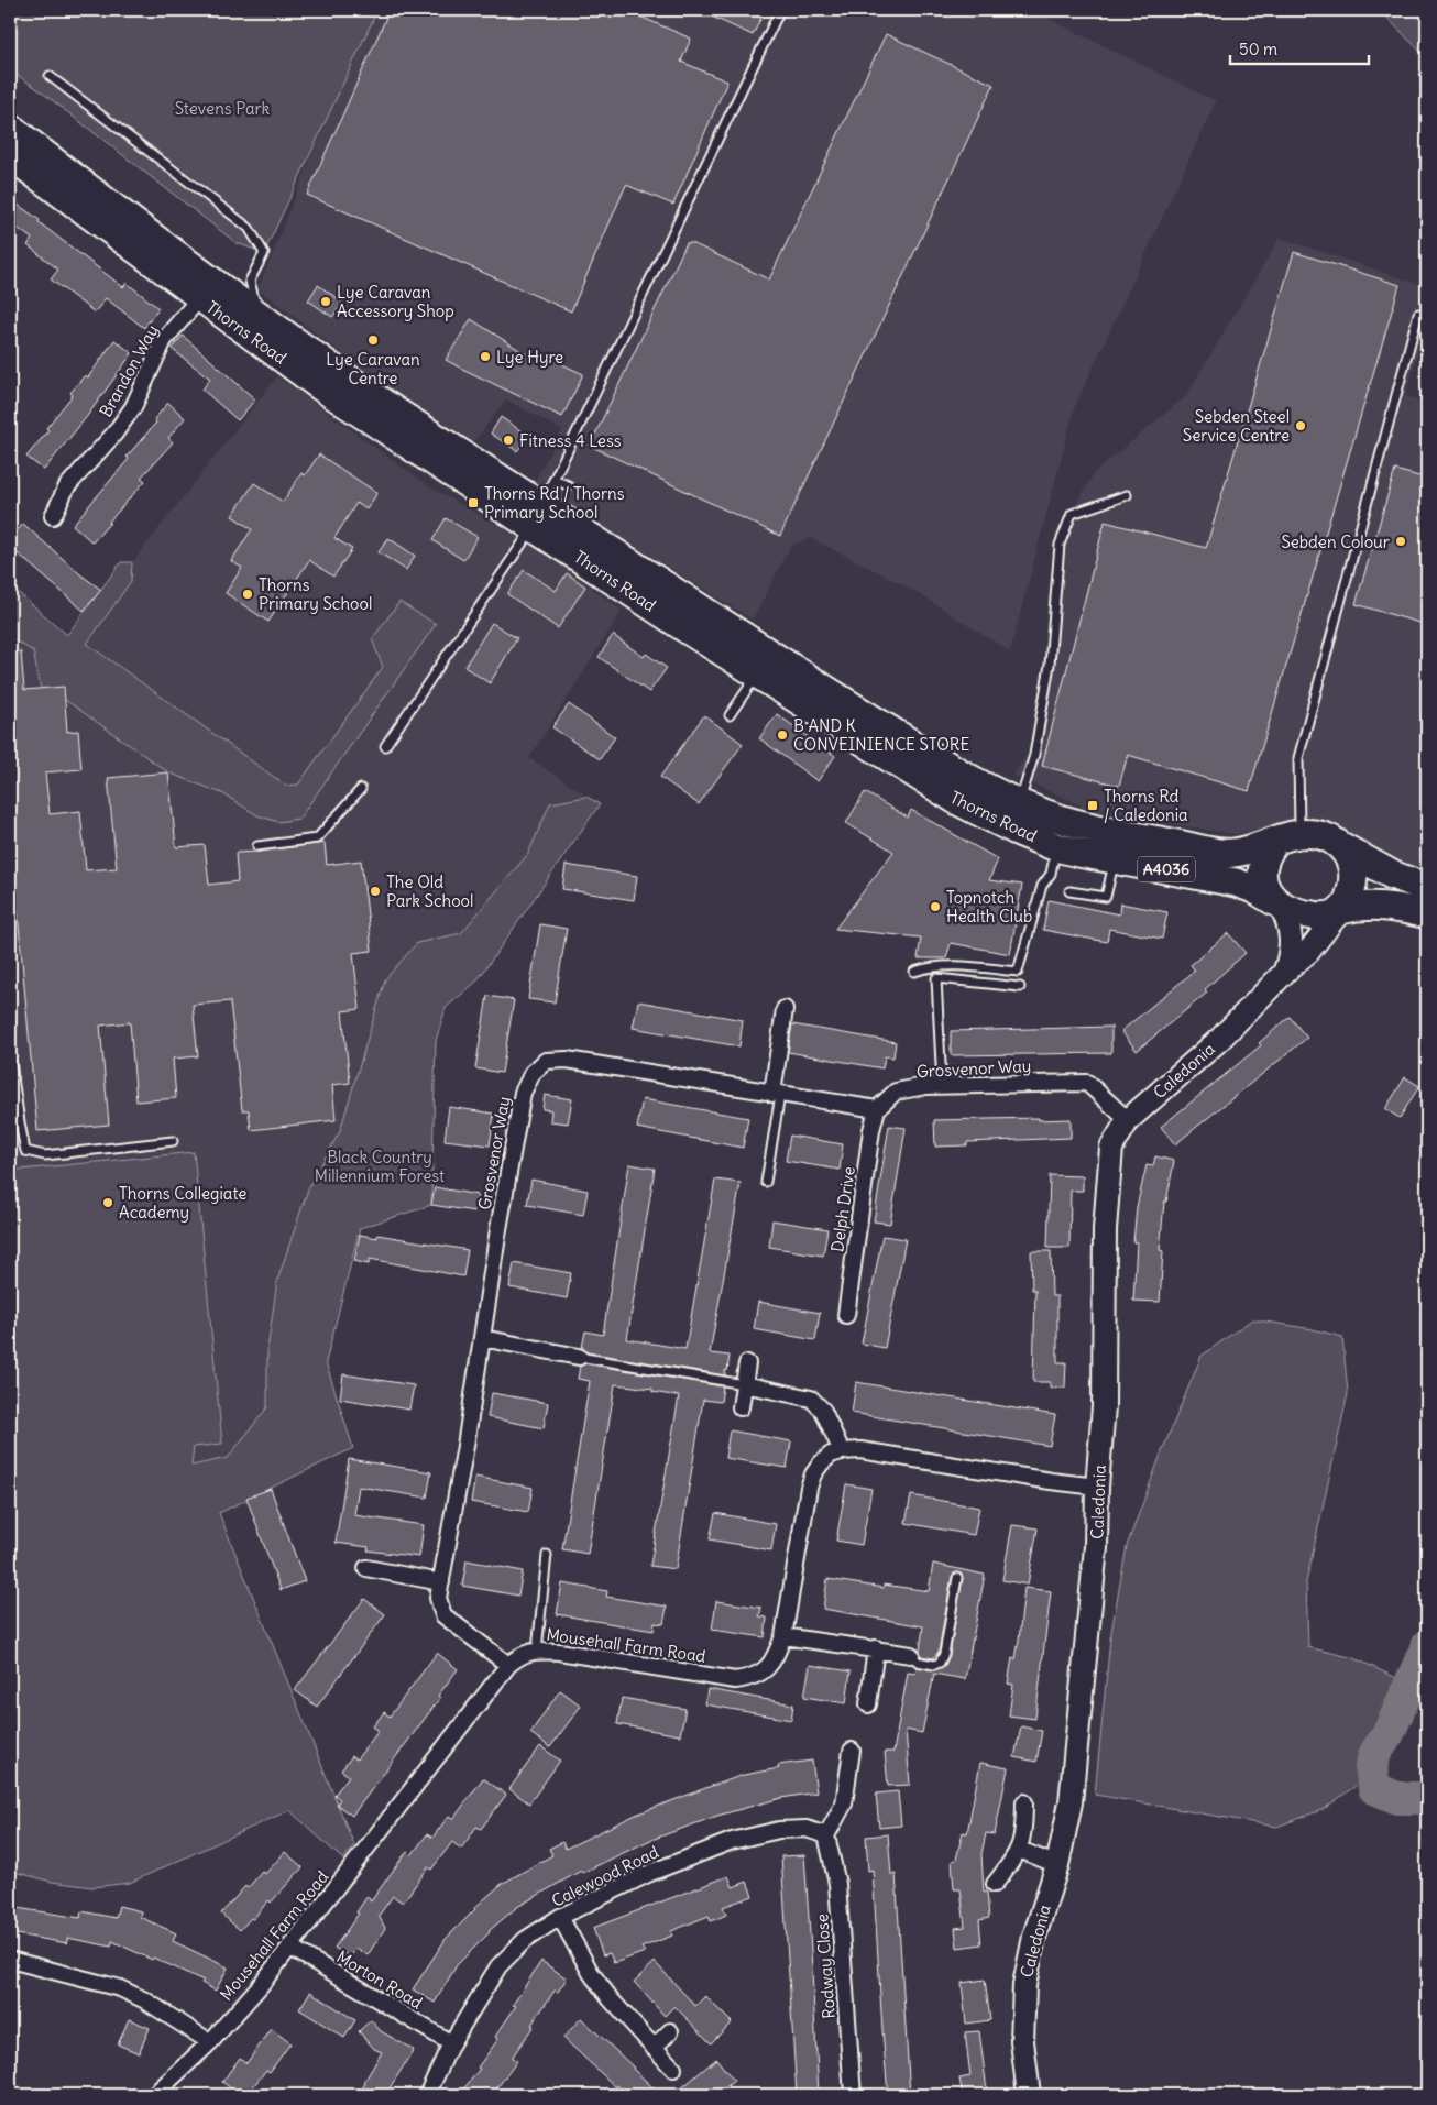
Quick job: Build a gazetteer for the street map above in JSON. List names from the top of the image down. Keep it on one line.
{"streets":{"highway":["Thorns Road","A4036"],"street":["Brandon Way","Grosvenor Way","Caledonia","Delph Drive","Mousehall Farm Road","Calewood Road","Rodway Close","Morton Road"]},"crossings":[["Thorns Road","Brandon Way"],["Thorns Road","A4036"],["Thorns Road","Caledonia"],["A4036","Caledonia"],["Grosvenor Way","Caledonia"],["Grosvenor Way","Delph Drive"],["Grosvenor Way","Mousehall Farm Road"],["Mousehall Farm Road","Morton Road"],["Calewood Road","Rodway Close"],["Calewood Road","Morton Road"]],"parks":["Stevens Park","Black Country Millennium Forest"],"places":{"other":["Lye Caravan Accessory Shop","Lye Caravan Centre","Lye Hyre","Sebden Steel Service Centre","Fitness 4 Less","Sebden Colour","Thorns Primary School","B AND K CONVEINIENCE STORE","The Old Park School","Topnotch Health Club","Thorns Collegiate Academy"],"transit":["Thorns Rd / Thorns Primary School","Thorns Rd / Caledonia"]},"scale_bar":"50 m"}
